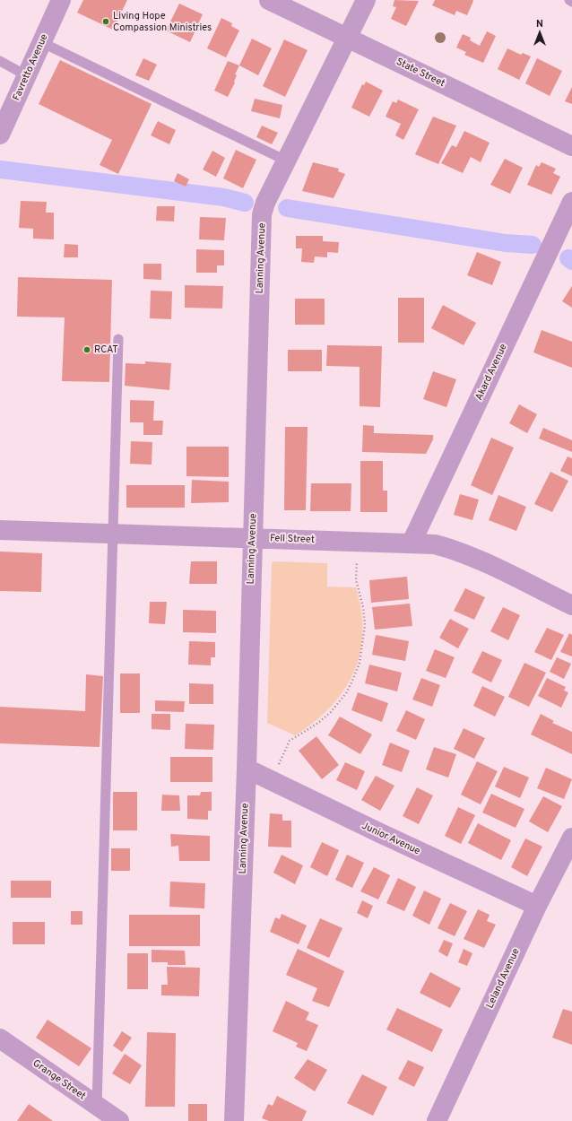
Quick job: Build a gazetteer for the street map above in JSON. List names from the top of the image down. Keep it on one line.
{"streets":{"street":["Favretto Avenue","State Street","Lanning Avenue","Akard Avenue","Fell Street","Junior Avenue","Leland Avenue","Grange Street"]},"crossings":[["State Street","Lanning Avenue"],["Lanning Avenue","Fell Street"],["Lanning Avenue","Junior Avenue"],["Akard Avenue","Fell Street"],["Junior Avenue","Leland Avenue"]],"places":["Living Hope Compassion Ministries","RCAT"],"north":"top"}
